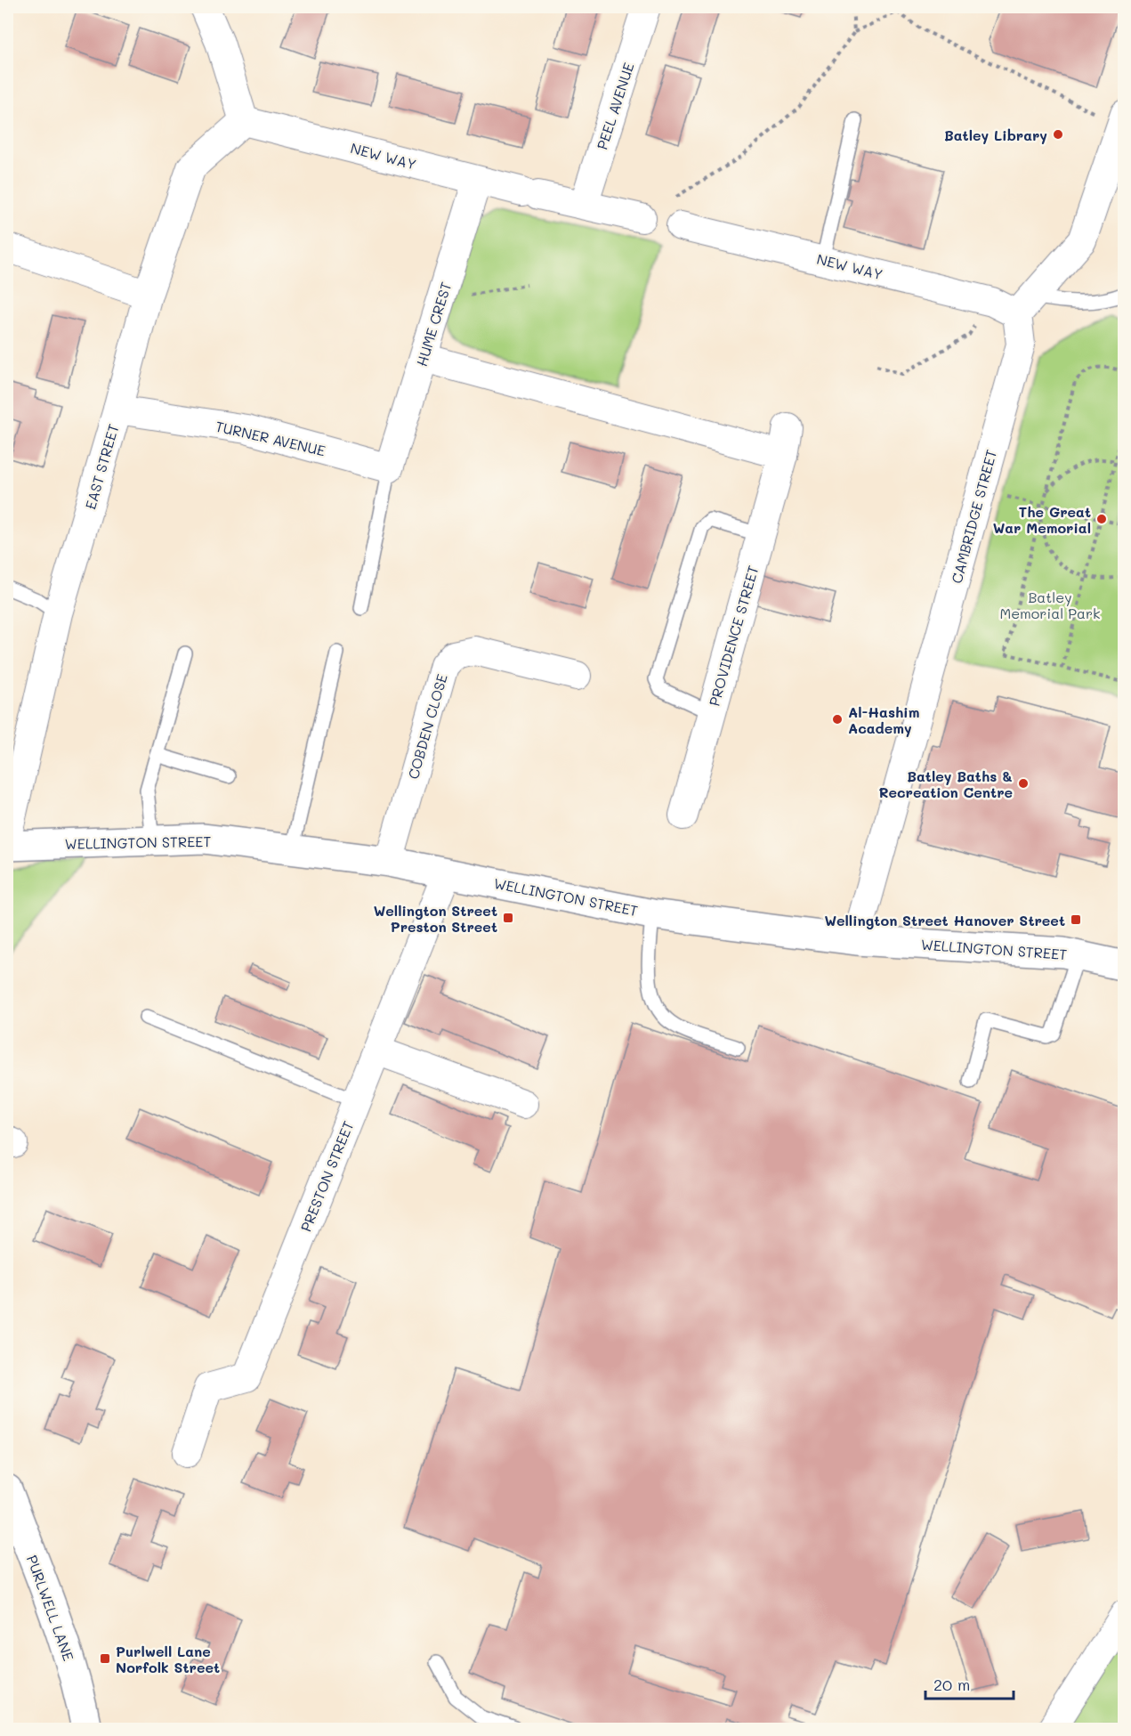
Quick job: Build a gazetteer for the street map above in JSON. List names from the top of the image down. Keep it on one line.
{"streets":{"street":["PEEL AVENUE","NEW WAY","HUME CREST","TURNER AVENUE","EAST STREET","CAMBRIDGE STREET","PROVIDENCE STREET","COBDEN CLOSE","WELLINGTON STREET","PRESTON STREET","PURLWELL LANE"]},"crossings":[["PEEL AVENUE","NEW WAY"],["NEW WAY","HUME CREST"],["NEW WAY","EAST STREET"],["NEW WAY","CAMBRIDGE STREET"],["HUME CREST","TURNER AVENUE"],["TURNER AVENUE","EAST STREET"],["CAMBRIDGE STREET","WELLINGTON STREET"],["COBDEN CLOSE","WELLINGTON STREET"],["WELLINGTON STREET","PRESTON STREET"]],"parks":["Batley Memorial Park"],"places":{"other":["Batley Library","The Great War Memorial","Al-Hashim Academy","Batley Baths & Recreation Centre"],"transit":["Wellington Street Preston Street","Wellington Street Hanover Street","Purlwell Lane Norfolk Street"]},"scale_bar":"20 m"}
